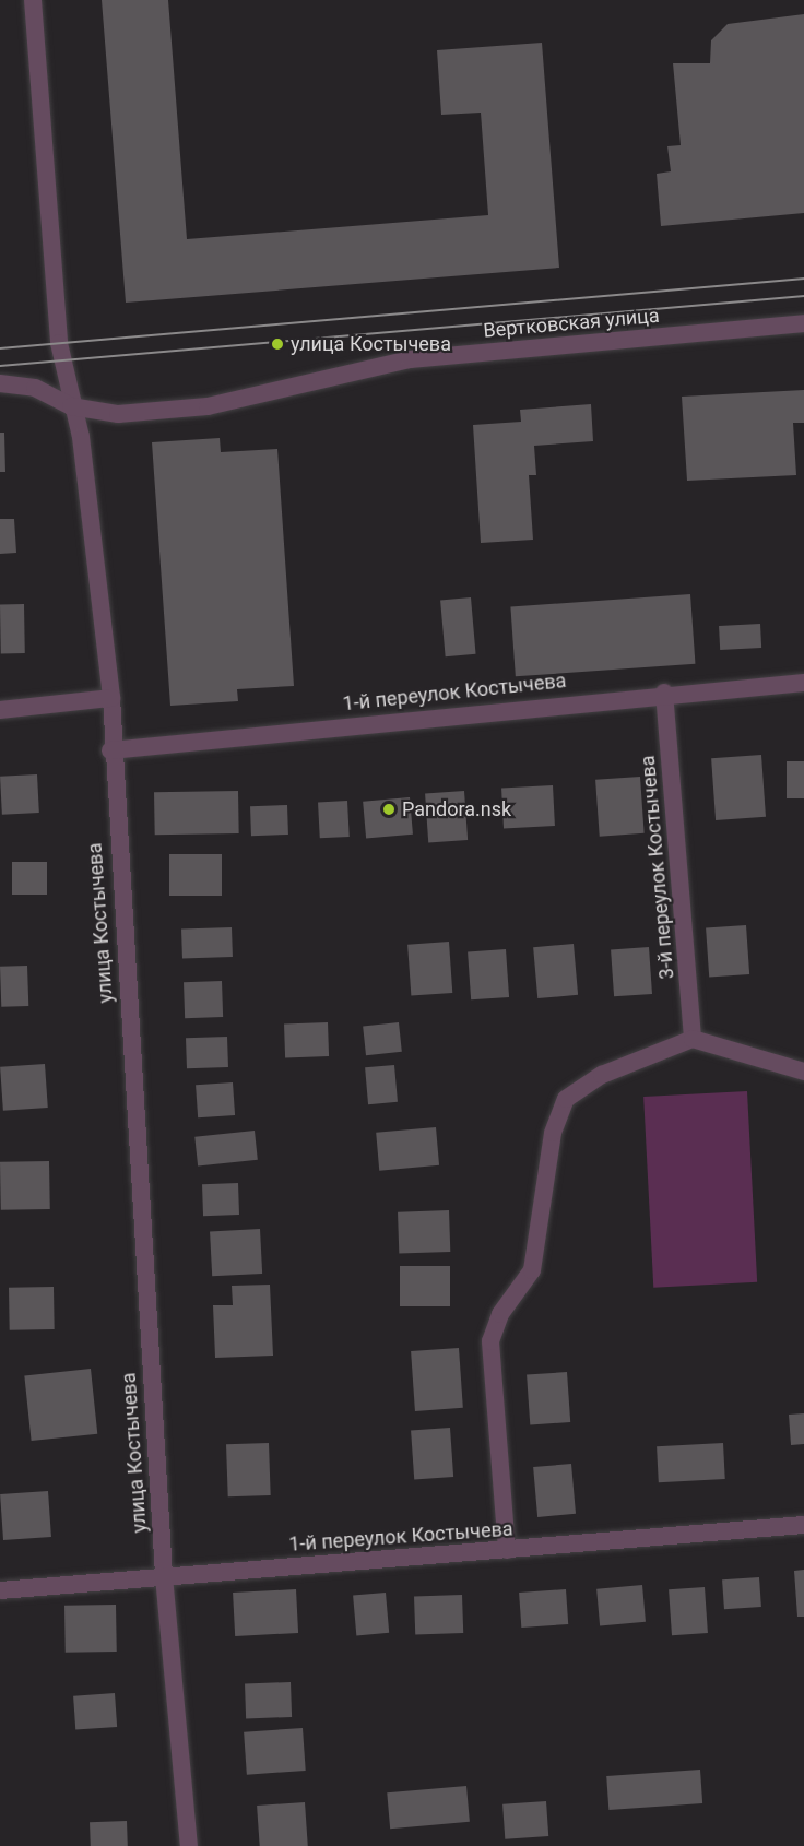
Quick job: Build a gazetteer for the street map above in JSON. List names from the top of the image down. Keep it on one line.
{"streets":{"street":["Вертковская улица","1-й переулок Костычева","3-й переулок Костычева","улица Костычева"]},"crossings":[["Вертковская улица","улица Костычева"],["1-й переулок Костычева","3-й переулок Костычева"],["1-й переулок Костычева","улица Костычева"]],"places":["улица Костычева","Pandora.nsk"]}
